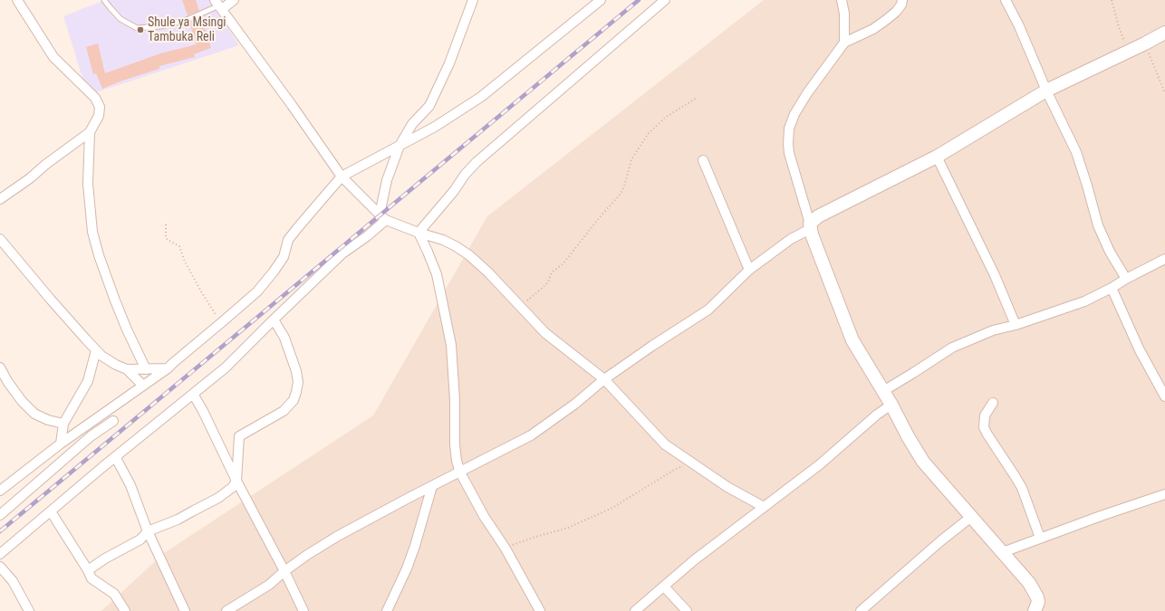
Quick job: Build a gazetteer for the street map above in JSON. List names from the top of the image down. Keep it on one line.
{"places":["Shule ya Msingi Tambuka Reli"]}
